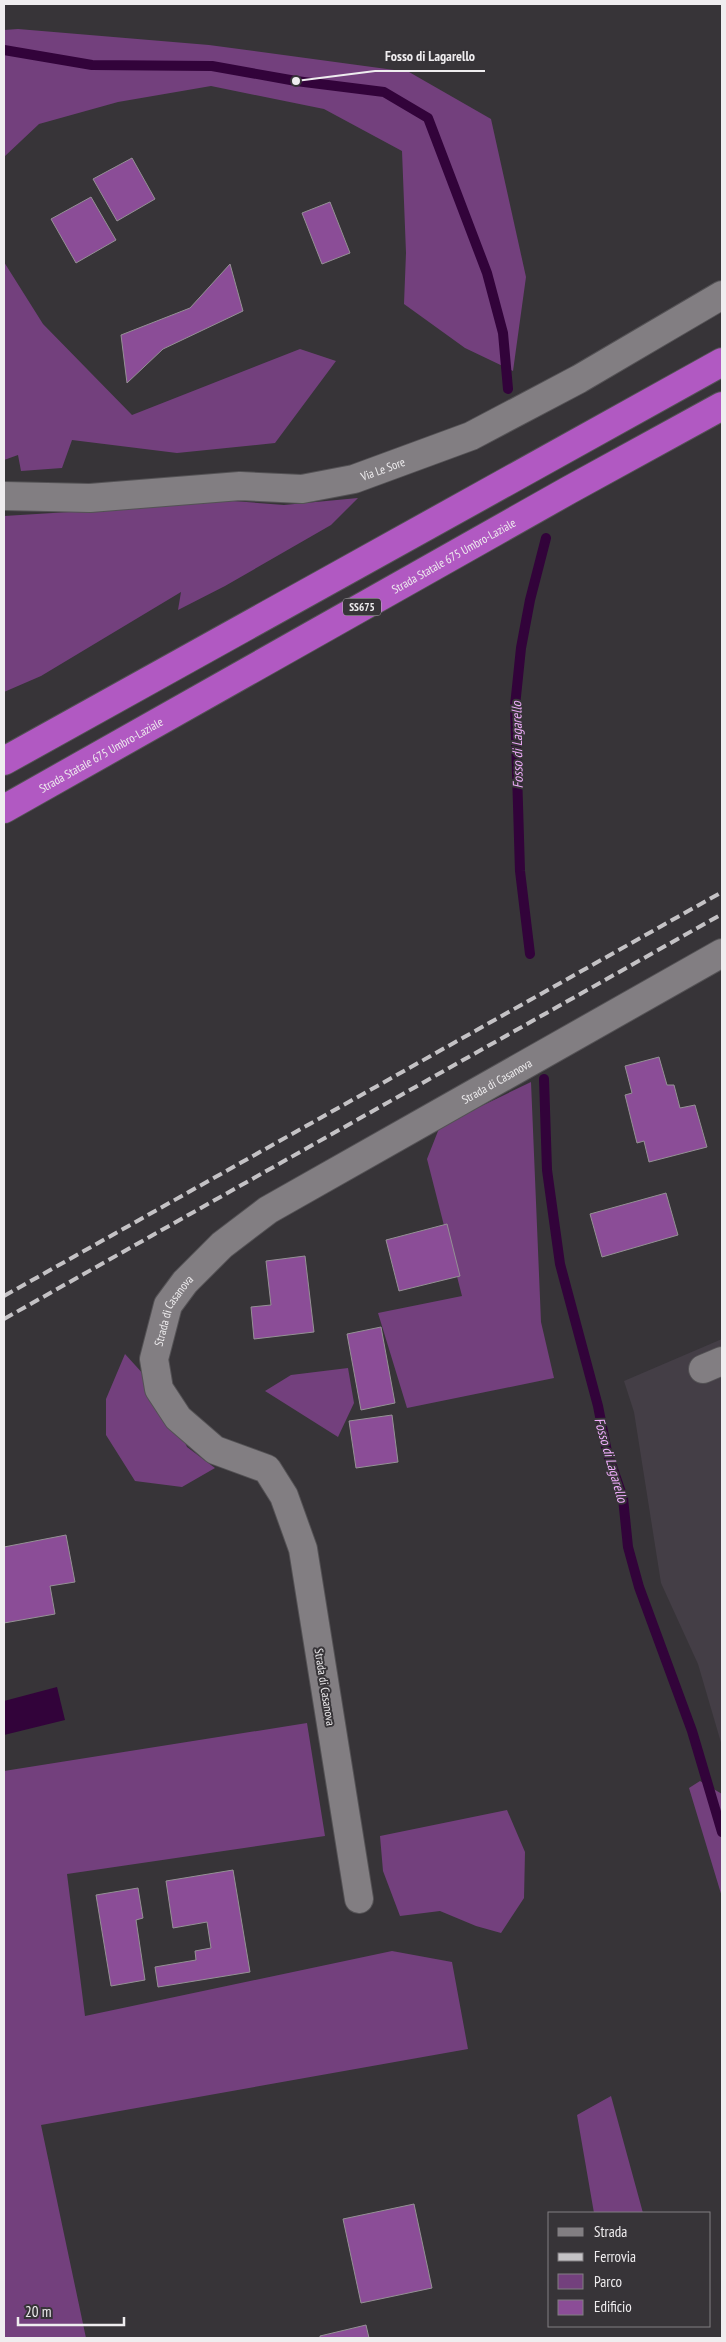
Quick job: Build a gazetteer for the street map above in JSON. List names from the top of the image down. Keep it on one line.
{"streets":{"highway":["Strada Statale 675 Umbro-Laziale","SS675"],"street":["Via Le Sore","Strada di Casanova"]},"water":["Fosso di Lagarello"],"places":["Fosso di Lagarello"],"legend":["Strada","Ferrovia","Parco","Edificio"],"scale_bar":"20 m"}
